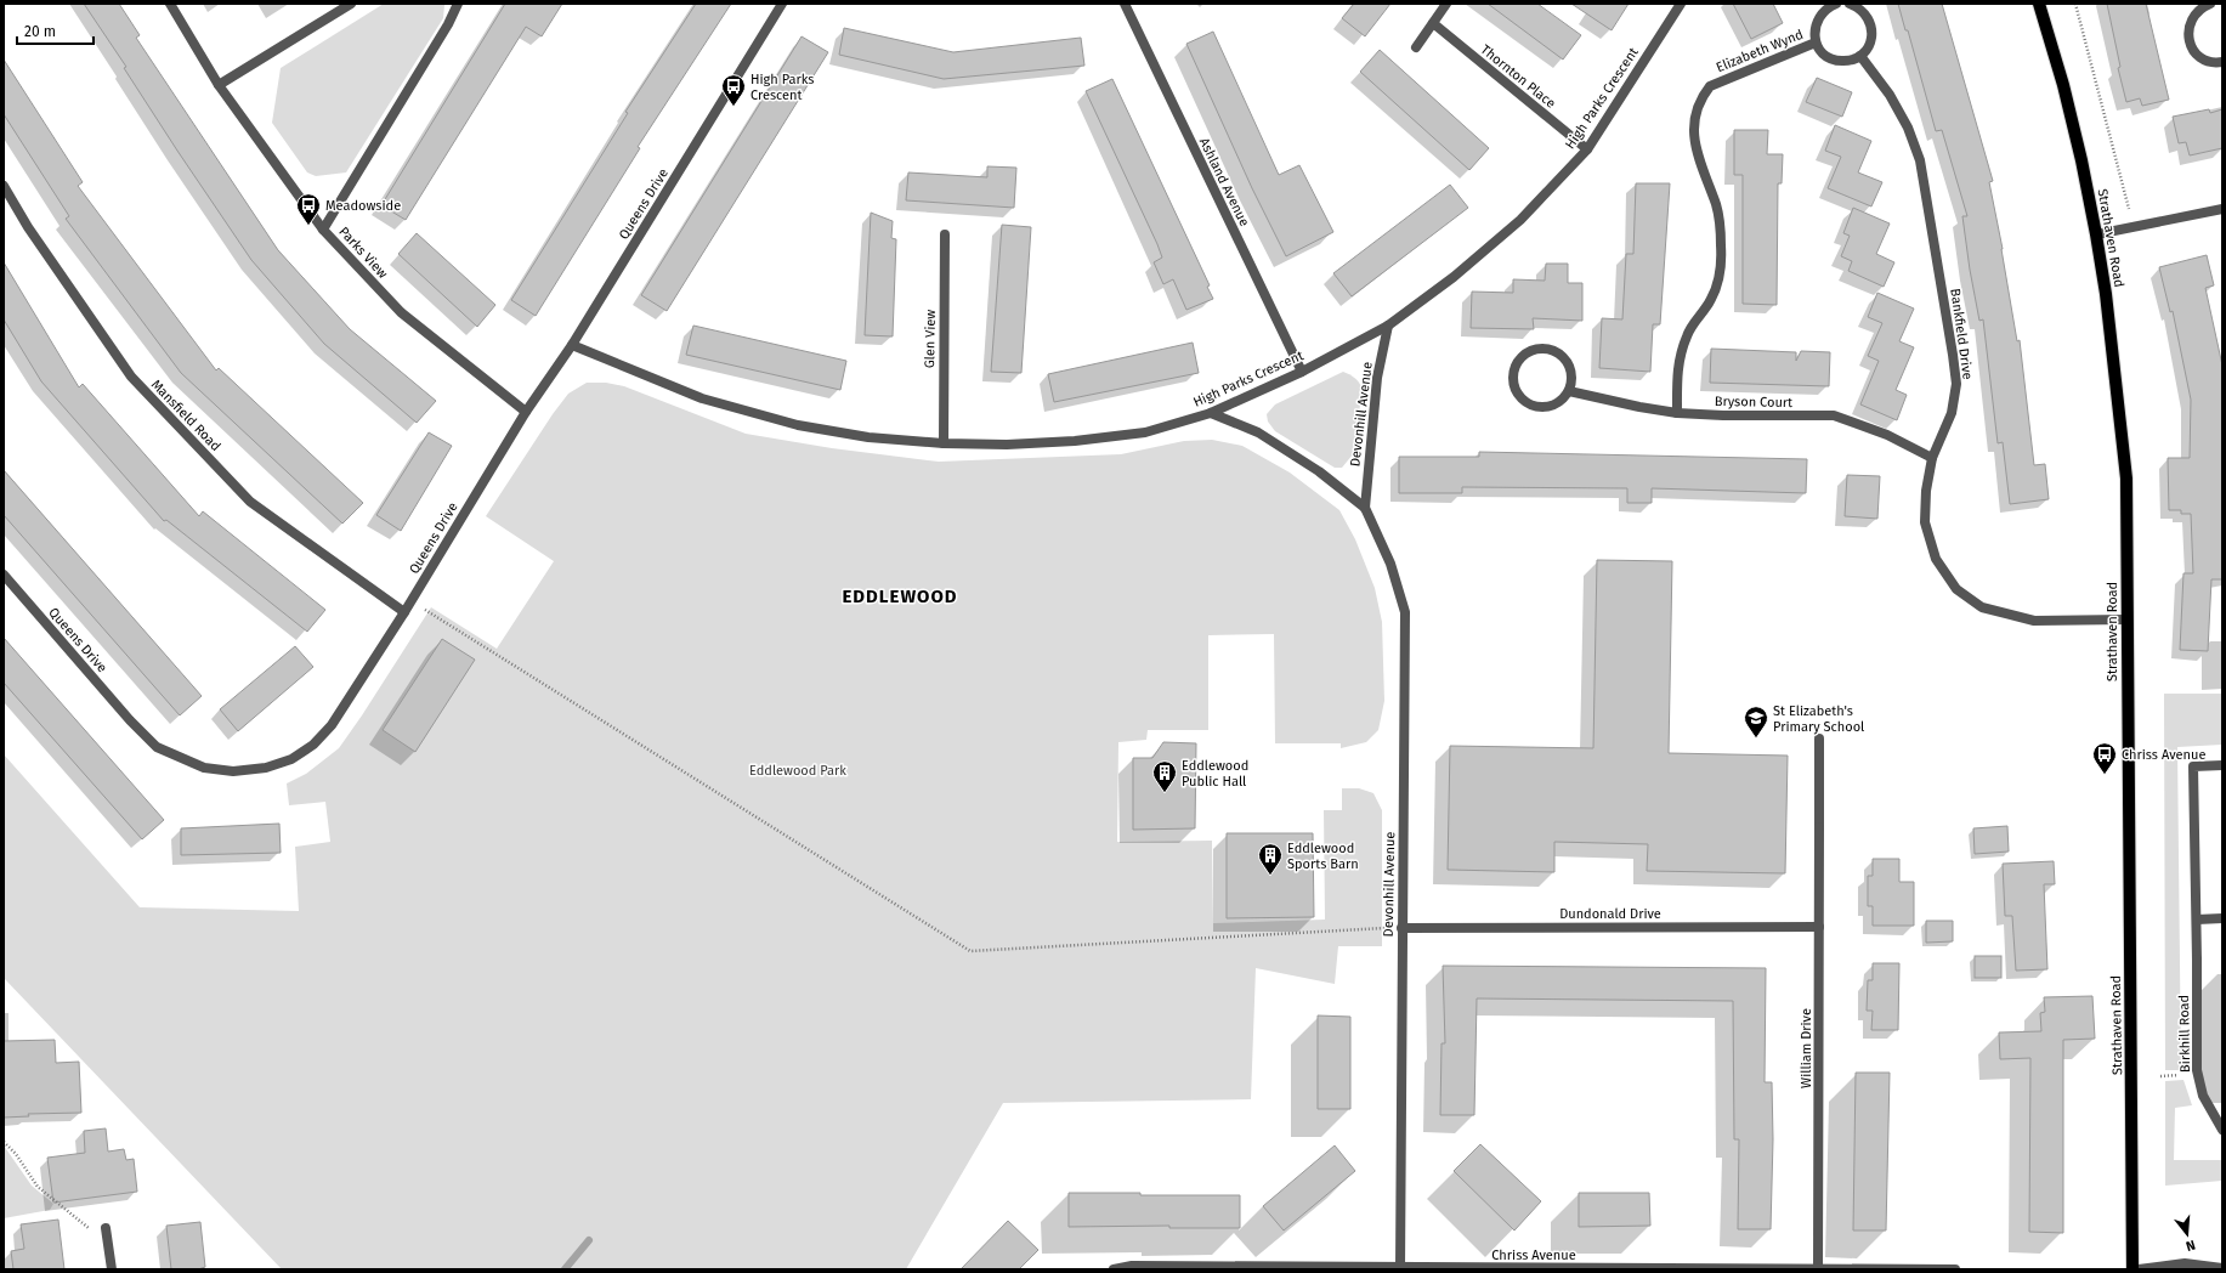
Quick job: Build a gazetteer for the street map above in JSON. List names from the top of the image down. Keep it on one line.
{"streets":{"main road":["Strathaven Road"],"street":["Elizabeth Wynd","Thornton Place","High Parks Crescent","Ashland Avenue","Queens Drive","Parks View","Bankfield Drive","Glen View","Bryson Court","Devonhill Avenue","Mansfield Road","Dundonald Drive","Birkhill Road","William Drive","Chriss Avenue"]},"crossings":[["Elizabeth Wynd","Bryson Court"],["Thornton Place","High Parks Crescent"],["High Parks Crescent","Ashland Avenue"],["High Parks Crescent","Queens Drive"],["High Parks Crescent","Glen View"],["High Parks Crescent","Devonhill Avenue"],["Queens Drive","Parks View"],["Queens Drive","Mansfield Road"],["Strathaven Road","Bankfield Drive"],["Bankfield Drive","Bryson Court"],["Devonhill Avenue","Dundonald Drive"],["Devonhill Avenue","Chriss Avenue"],["Dundonald Drive","William Drive"],["William Drive","Chriss Avenue"]],"districts":["EDDLEWOOD"],"parks":["Eddlewood Park"],"places":{"bus stop":["High Parks Crescent","Meadowside","Chriss Avenue"],"school or university":["St Elizabeth's Primary School"],"building":["Eddlewood Public Hall","Eddlewood Sports Barn"]},"scale_bar":"20 m","north":"bottom"}
